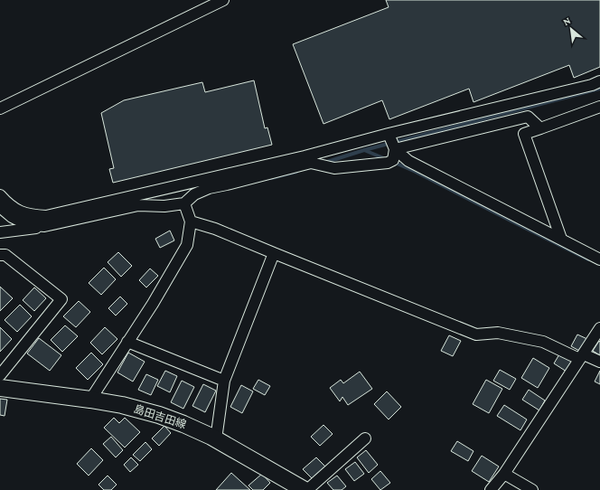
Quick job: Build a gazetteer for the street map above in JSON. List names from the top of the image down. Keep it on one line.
{"streets":{"main road":["島田吉田線"]},"north":"top left"}
